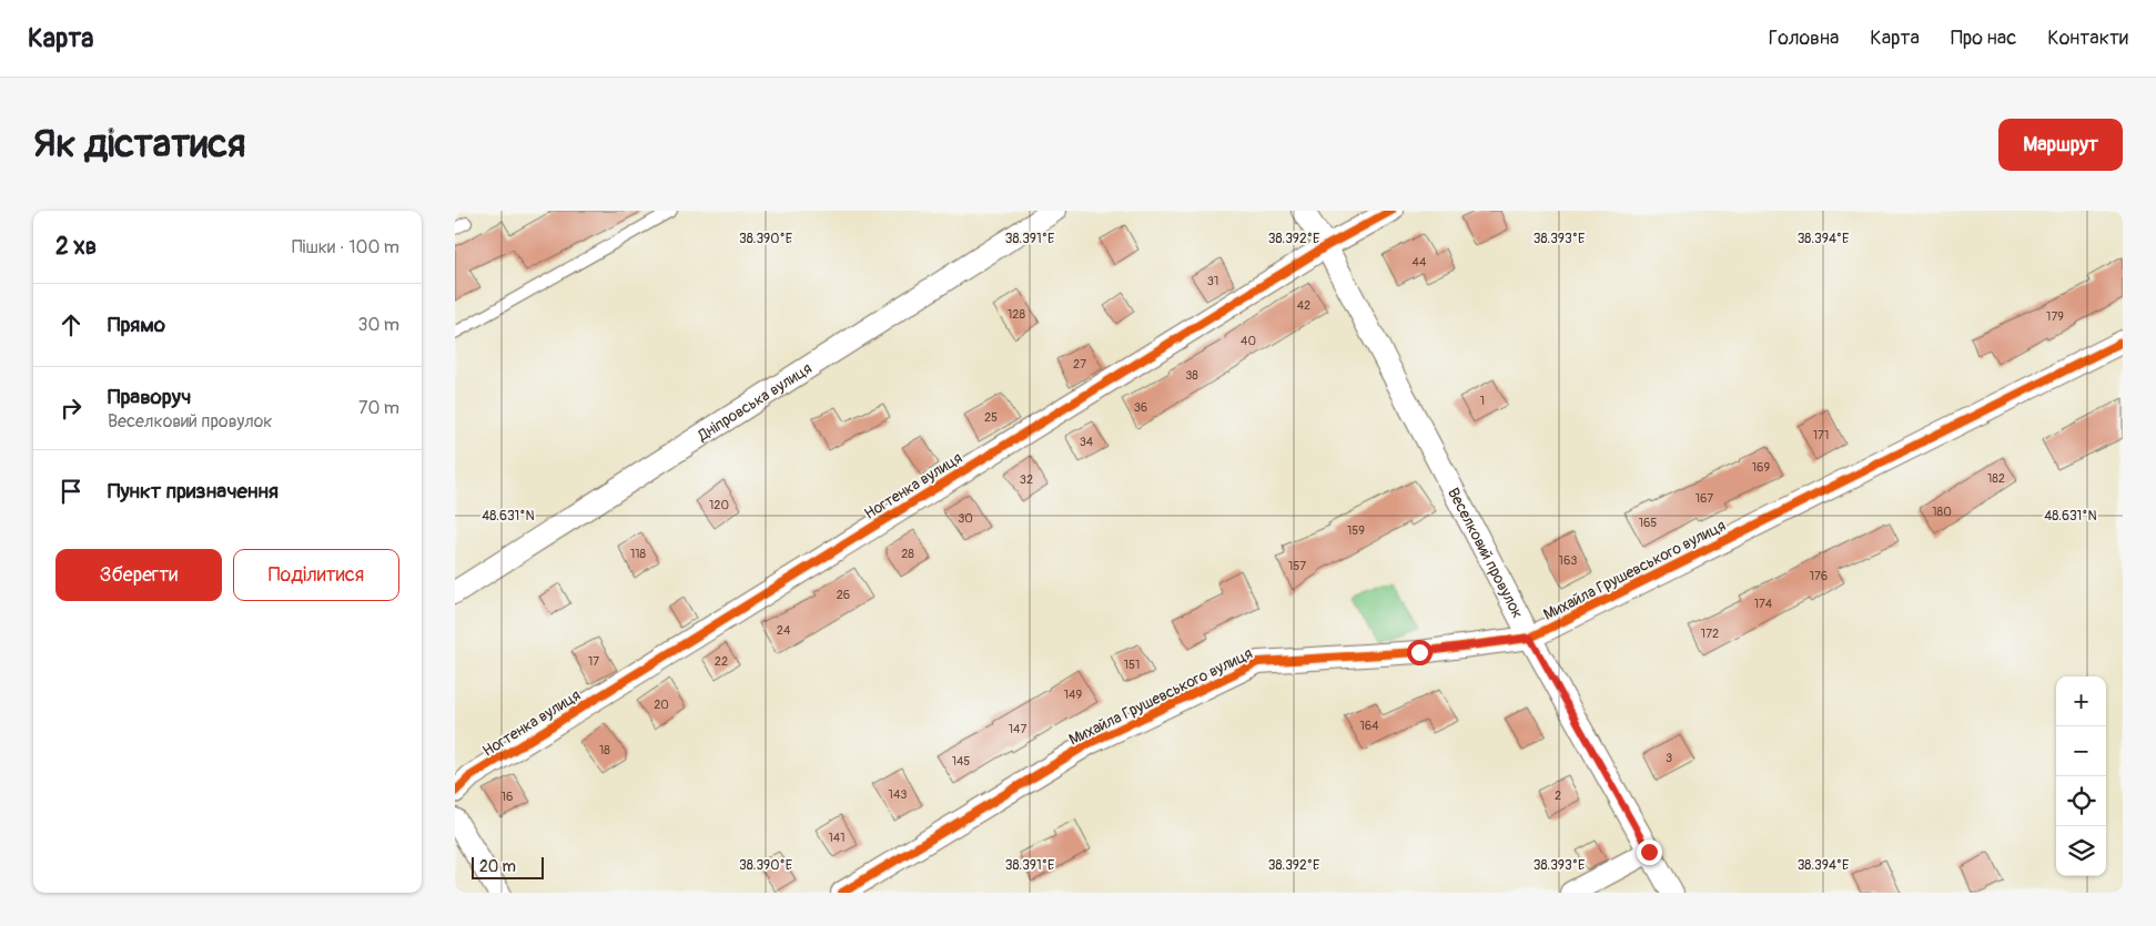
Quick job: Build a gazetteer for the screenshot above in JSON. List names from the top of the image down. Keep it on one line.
{"streets":{"street":["Дніпровська вулиця","Ногтенка вулиця","Веселковий провулок","Михайла Грушевського вулиця"]},"crossings":[["Ногтенка вулиця","Веселковий провулок"],["Веселковий провулок","Михайла Грушевського вулиця"]],"house_numbers":["44","31","42","128","179","40","27","38","1","36","25","171","34","169","182","32","167","120","180","30","165","159","118","28","163","157","176","26","174","24","172","17","22","151","149","20","164","147","18","3","145","143","2","16","141"],"scale_bar":"20 m","page":{"header":"Карта","nav":["Головна","Карта","Про нас","Контакти"],"buttons":["Маршрут",["Зберегти","Поділитися"]],"title":"Як дістатися","heading":["2 хв","Пішки · 100 m"],"list":[["Прямо","30 m"],["Праворуч","Веселковий провулок","70 m"],"Пункт призначення"],"map_buttons":["+","−"],"scale":"20 m"},"coordinates":["38.390°E","38.391°E","38.392°E","38.393°E","38.394°E","48.631°N"]}
